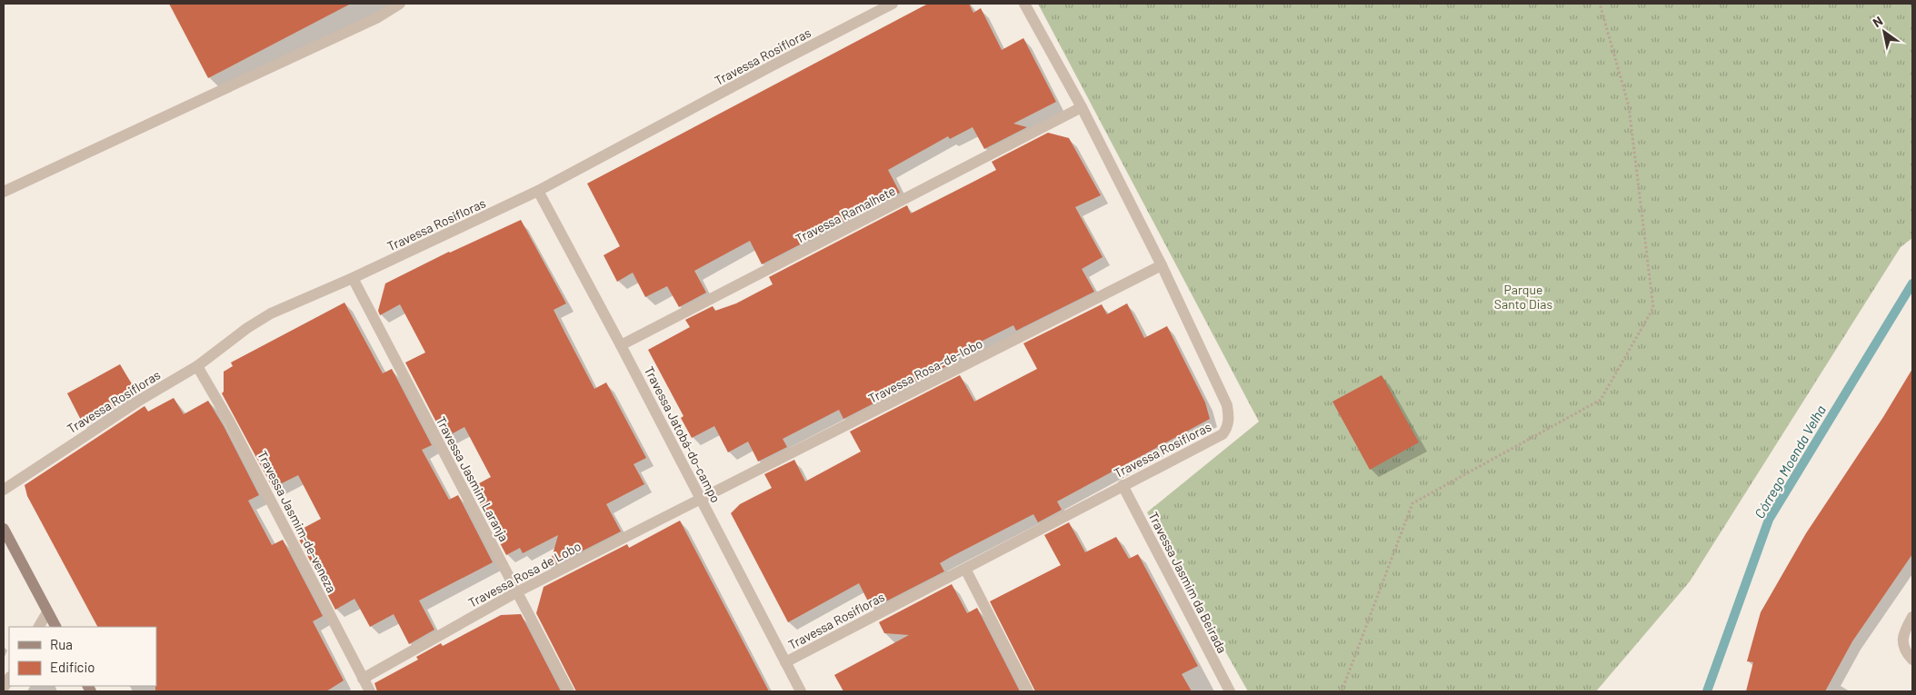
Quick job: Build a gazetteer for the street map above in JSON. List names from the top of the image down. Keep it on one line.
{"streets":{"street":["Travessa Rosifloras","Travessa Ramalhete","Travessa Rosa-de-lobo","Travessa Jatobá-do-campo","Travessa Jasmim Laranja","Travessa Jasmim-de-veneza","Travessa Rosa de Lobo","Travessa Jasmim da Beirada"]},"crossings":[["Travessa Rosifloras","Travessa Ramalhete"],["Travessa Rosifloras","Travessa Rosa-de-lobo"],["Travessa Rosifloras","Travessa Jatobá-do-campo"],["Travessa Rosifloras","Travessa Jasmim Laranja"],["Travessa Rosifloras","Travessa Jasmim-de-veneza"],["Travessa Rosifloras","Travessa Jasmim da Beirada"],["Travessa Ramalhete","Travessa Jatobá-do-campo"],["Travessa Rosa-de-lobo","Travessa Jatobá-do-campo"],["Travessa Rosa-de-lobo","Travessa Rosa de Lobo"],["Travessa Jatobá-do-campo","Travessa Rosa de Lobo"],["Travessa Jasmim Laranja","Travessa Rosa de Lobo"],["Travessa Jasmim-de-veneza","Travessa Rosa de Lobo"]],"water":["Córrego Moenda Velha"],"parks":["Parque Santo Dias"],"legend":["Rua","Edifício"],"north":"top left"}
